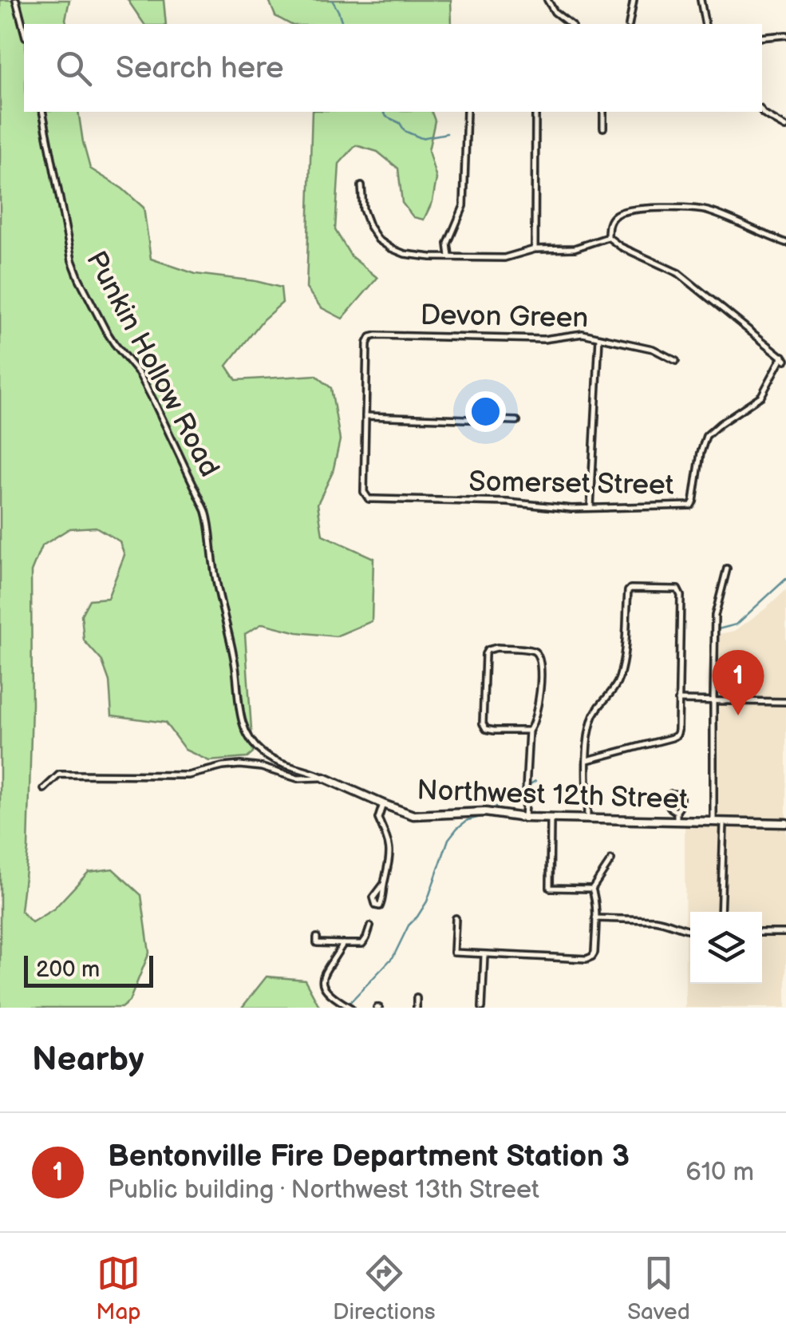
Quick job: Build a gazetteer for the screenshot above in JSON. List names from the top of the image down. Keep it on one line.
{"streets":{"street":["Devon Green","Punkin Hollow Road","Somerset Street","Northwest 12th Street"]},"crossings":[["Devon Green","Somerset Street"],["Punkin Hollow Road","Northwest 12th Street"]],"scale_bar":"200 m","page":{"search":"Search here","pins":"1","scale":"200 m","heading":"Nearby","list":[{"mark":"1","name":"Bentonville Fire Department Station 3","note":"Public building · Northwest 13th Street","value":"610 m"}],"nav":["Map","Directions","Saved"]}}
